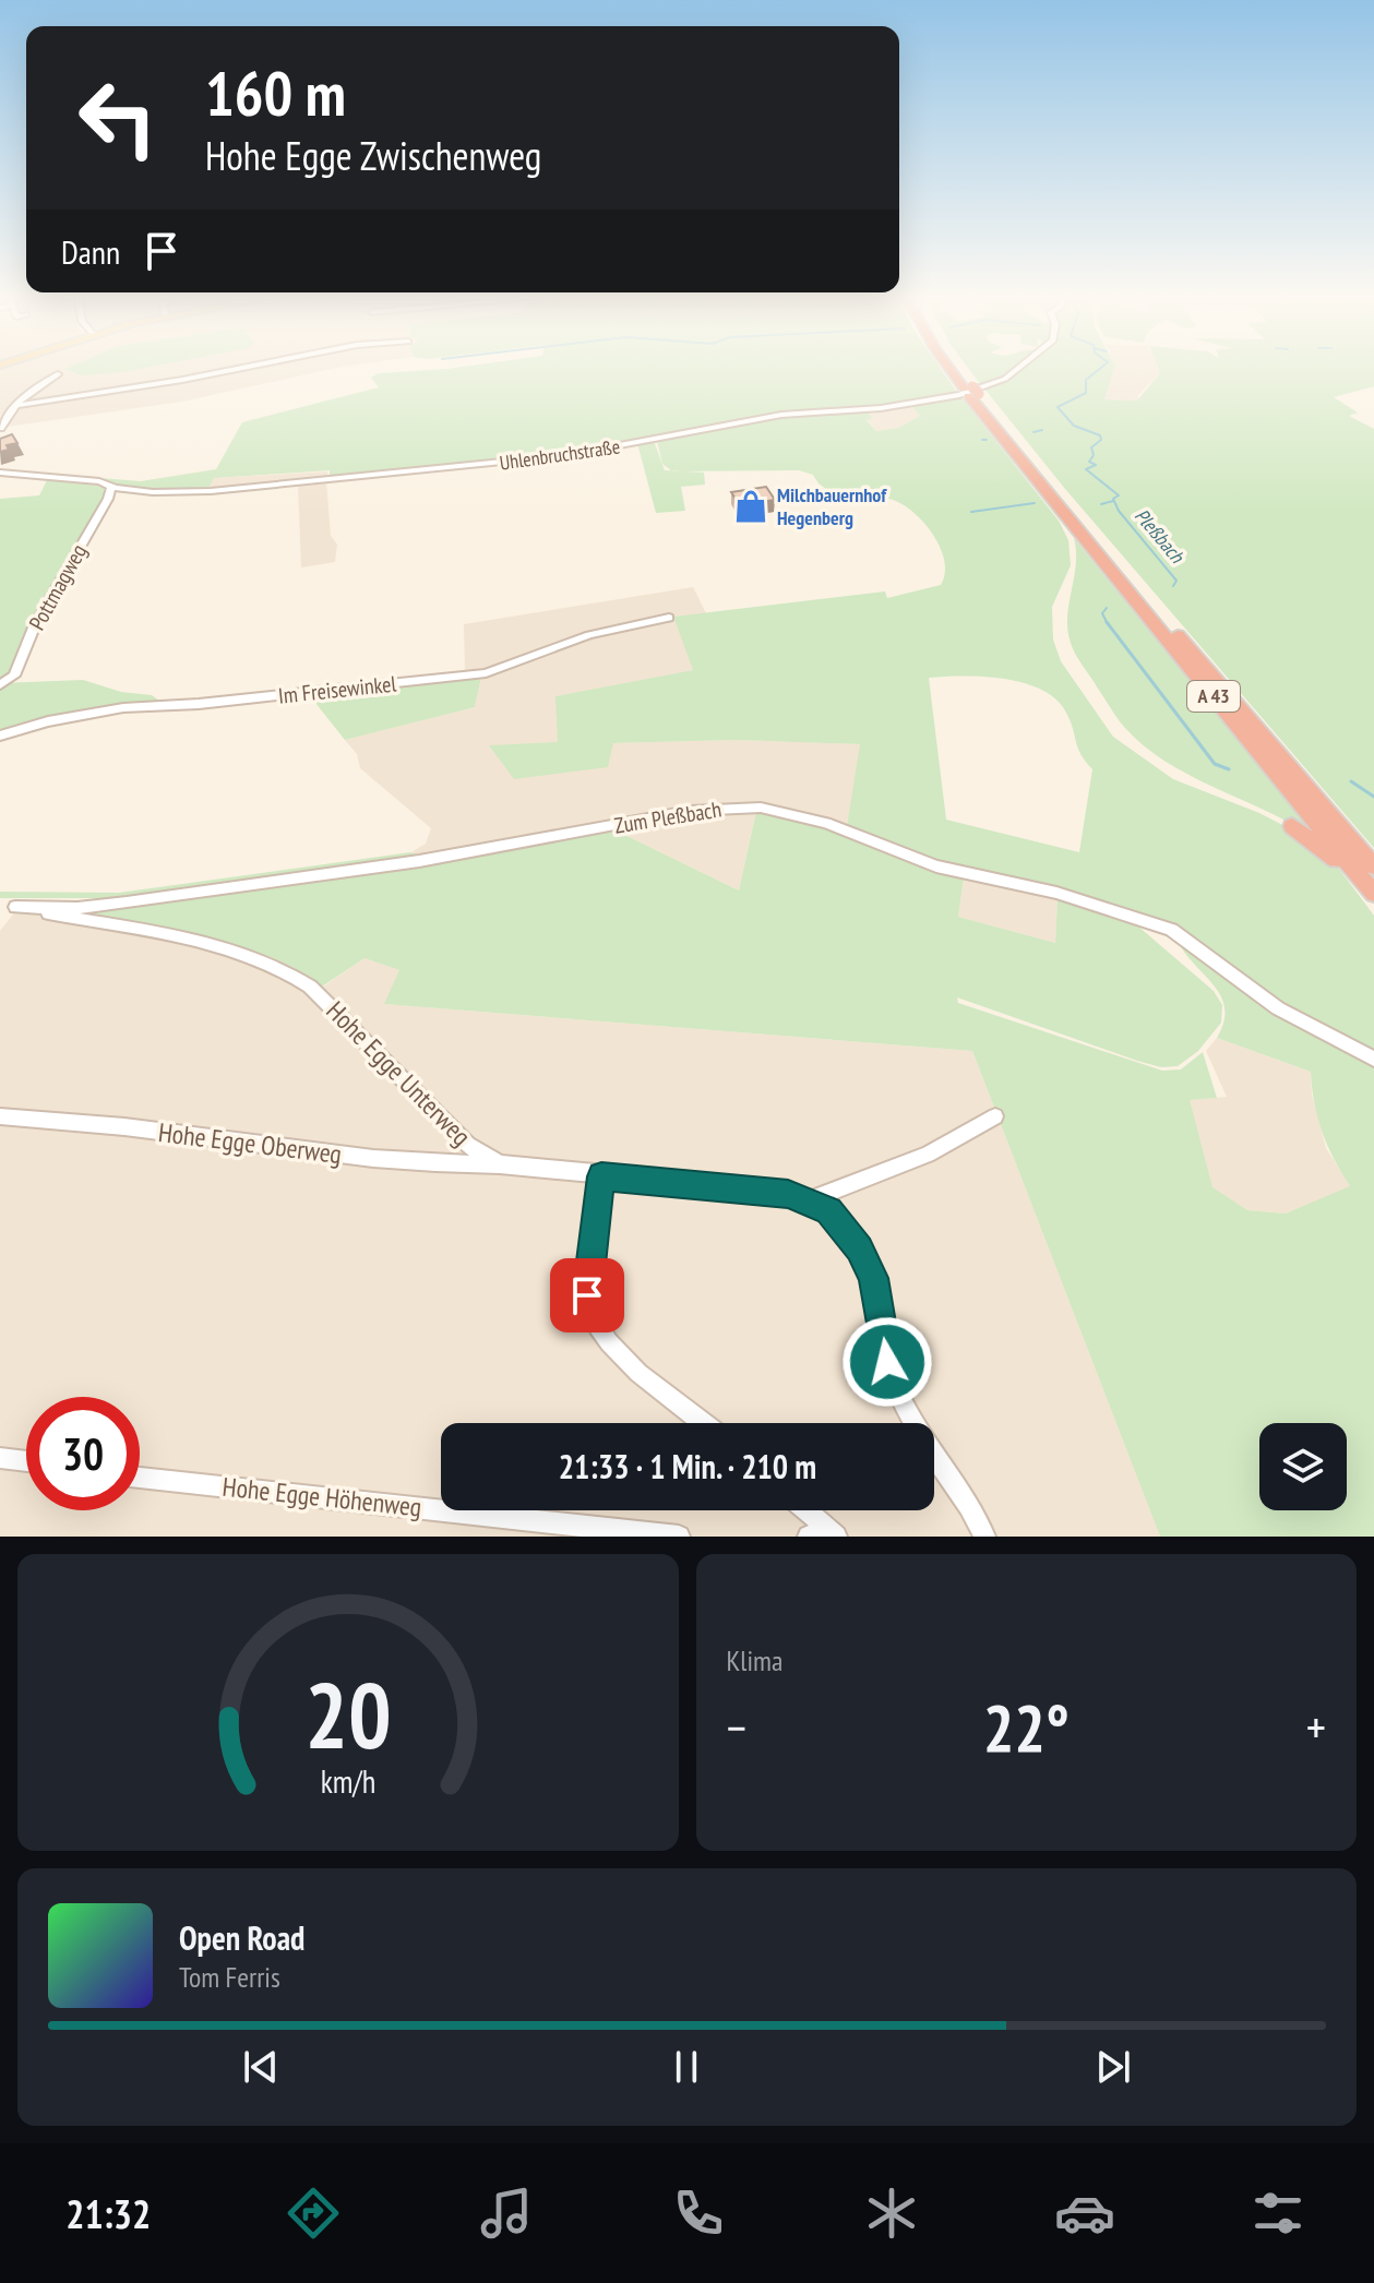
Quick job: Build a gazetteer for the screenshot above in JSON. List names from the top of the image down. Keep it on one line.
{"streets":{"highway":["A 43"],"street":["Uhlenbruchstraße","Pottmagweg","Im Freisewinkel","Zum Pleßbach","Hohe Egge Unterweg","Hohe Egge Oberweg","Hohe Egge Höhenweg"]},"crossings":[["Uhlenbruchstraße","Pottmagweg"],["Zum Pleßbach","Hohe Egge Unterweg"],["Hohe Egge Unterweg","Hohe Egge Oberweg"]],"water":["Pleßbach"],"places":{"shop":["Milchbauernhof Hegenberg"]},"page":{"turn":["160 m","Hohe Egge Zwischenweg"],"then":"Dann","limit":"30","trip":"21:33 · 1 Min. · 210 m","tile":"Klima","heat":["−","22°","+"],"song":["Open Road","Tom Ferris"],"tabs":"21:32","gauge":["20","km/h"]}}
